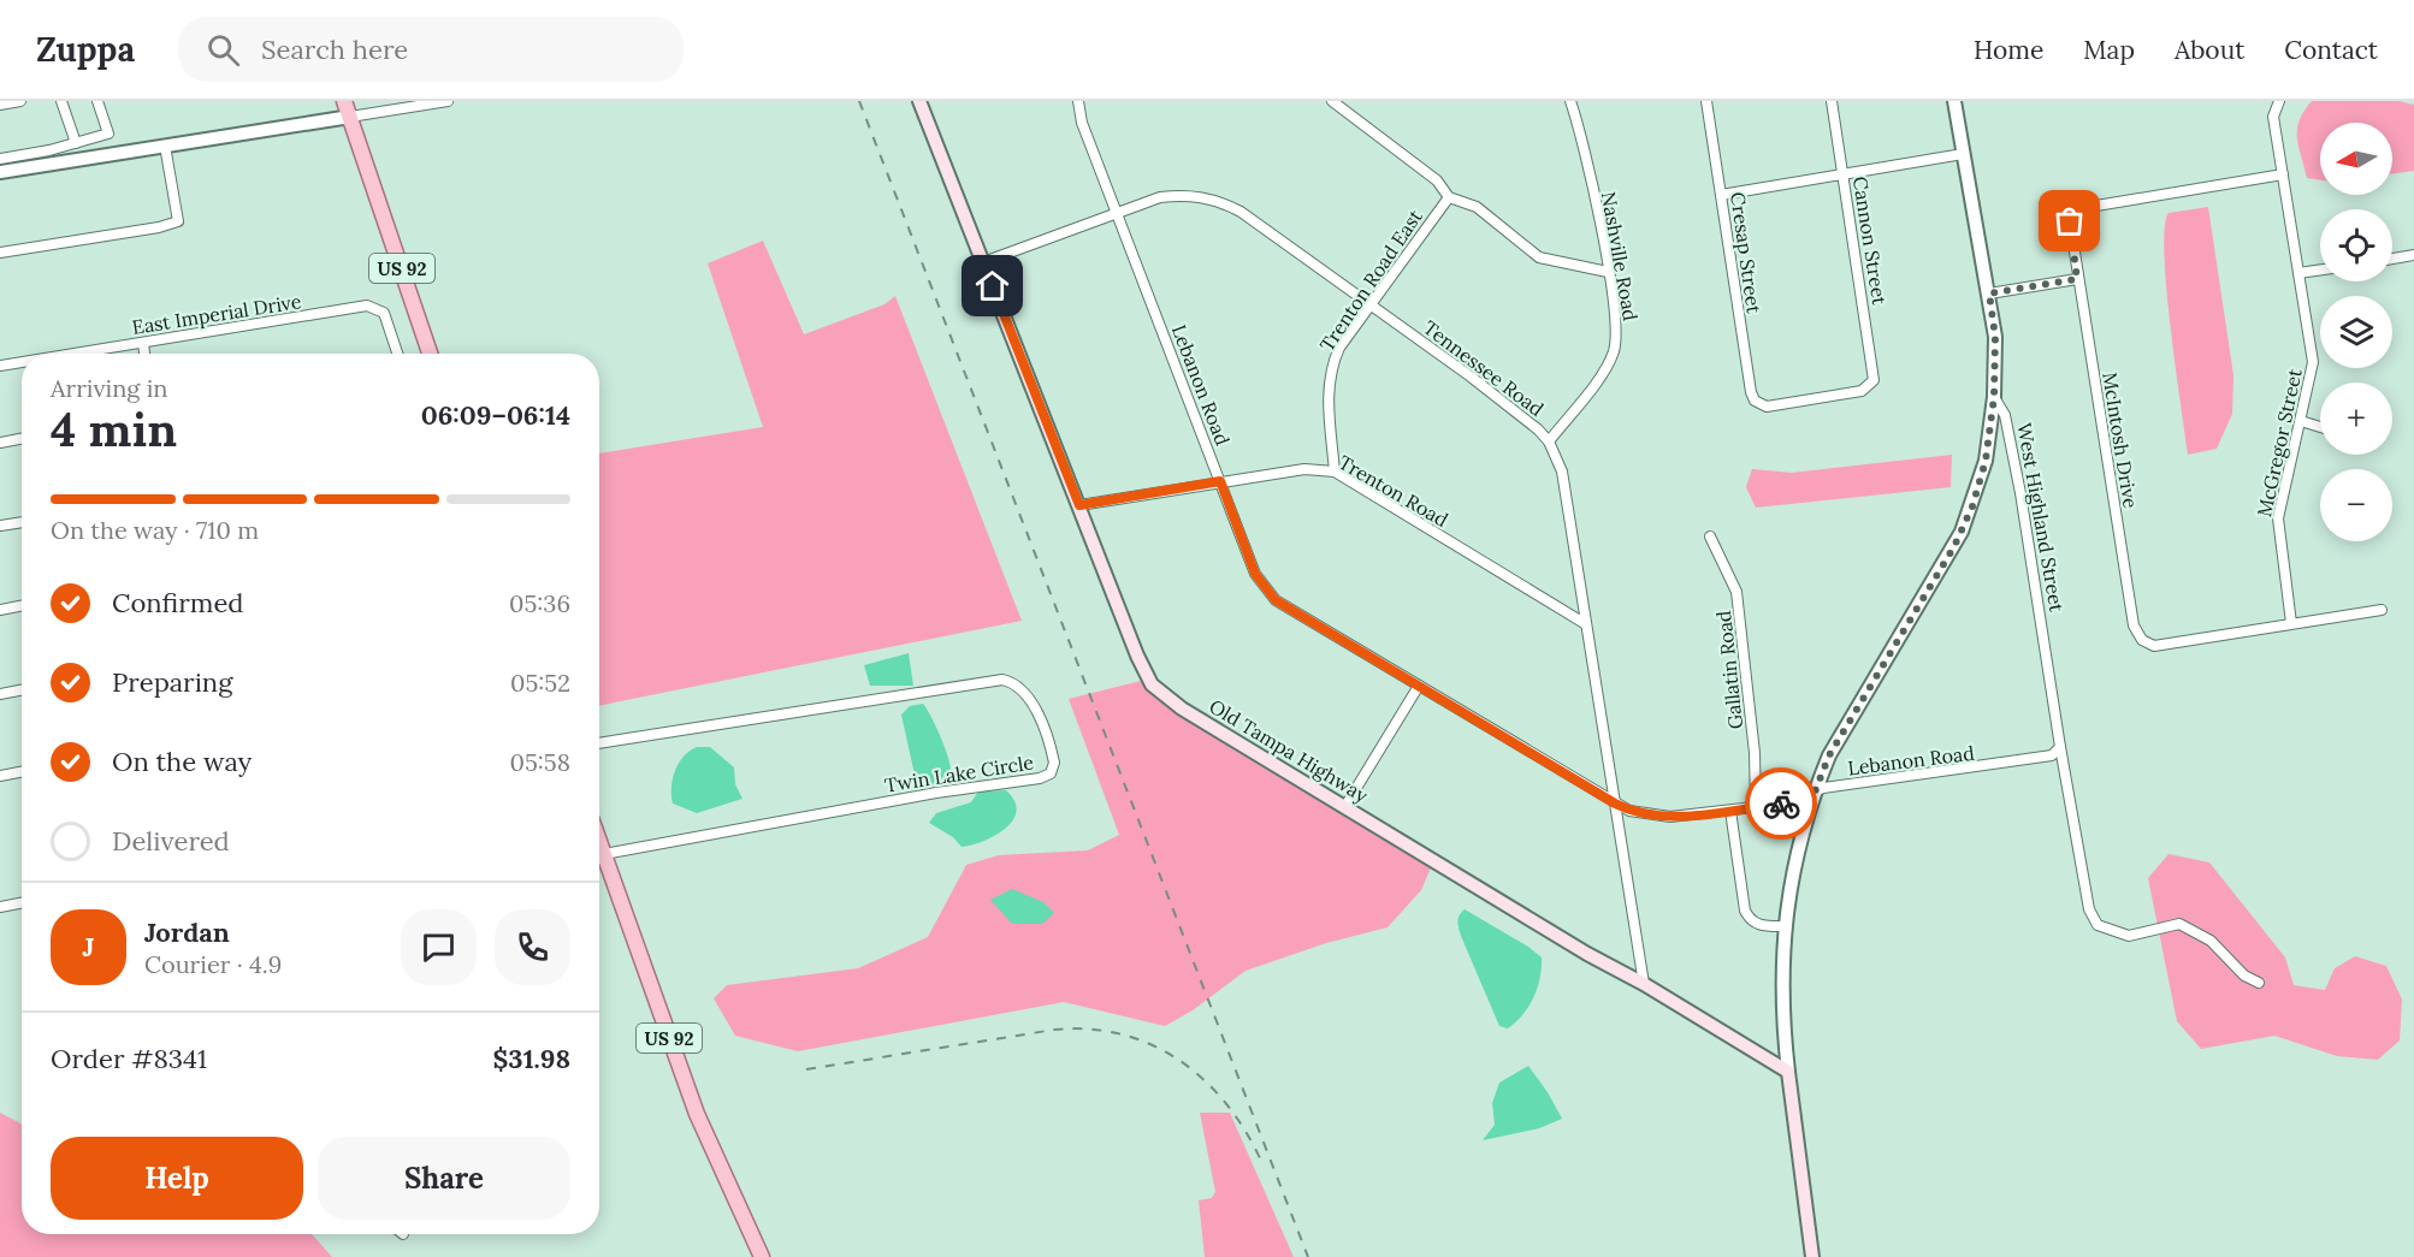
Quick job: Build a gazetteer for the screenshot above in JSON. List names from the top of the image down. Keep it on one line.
{"streets":{"main road":["US 92","Old Tampa Highway"],"street":["Cannon Street","Cresap Street","Nashville Road","Trenton Road East","East Imperial Drive","Tennessee Road","Lebanon Road","McIntosh Drive","McGregor Street","Trenton Road","West Highland Street","Gallatin Road","Twin Lake Circle"]},"crossings":[["Cannon Street","Cresap Street"],["Nashville Road","Tennessee Road"],["US 92","Twin Lake Circle"],["Trenton Road East","Tennessee Road"],["Trenton Road East","Trenton Road"],["Tennessee Road","Lebanon Road"],["Tennessee Road","Trenton Road"],["Tennessee Road","Old Tampa Highway"],["Lebanon Road","Trenton Road"],["Lebanon Road","West Highland Street"],["Lebanon Road","Gallatin Road"],["McIntosh Drive","McGregor Street"],["Trenton Road","Old Tampa Highway"]],"north":"left","page":{"header":"Zuppa","search":"Search here","nav":["Home","Map","About","Contact"],"map_buttons":["+","−"],"heading":["4 min","Arriving in","06:09–06:14"],"panel":["Jordan","Courier · 4.9","Order #8341","$31.98"],"bar":"On the way · 710 m","list":[["Confirmed","05:36"],["Preparing","05:52"],["On the way","05:58"],"Delivered"],"round":"J","buttons":["Help","Share"]}}
